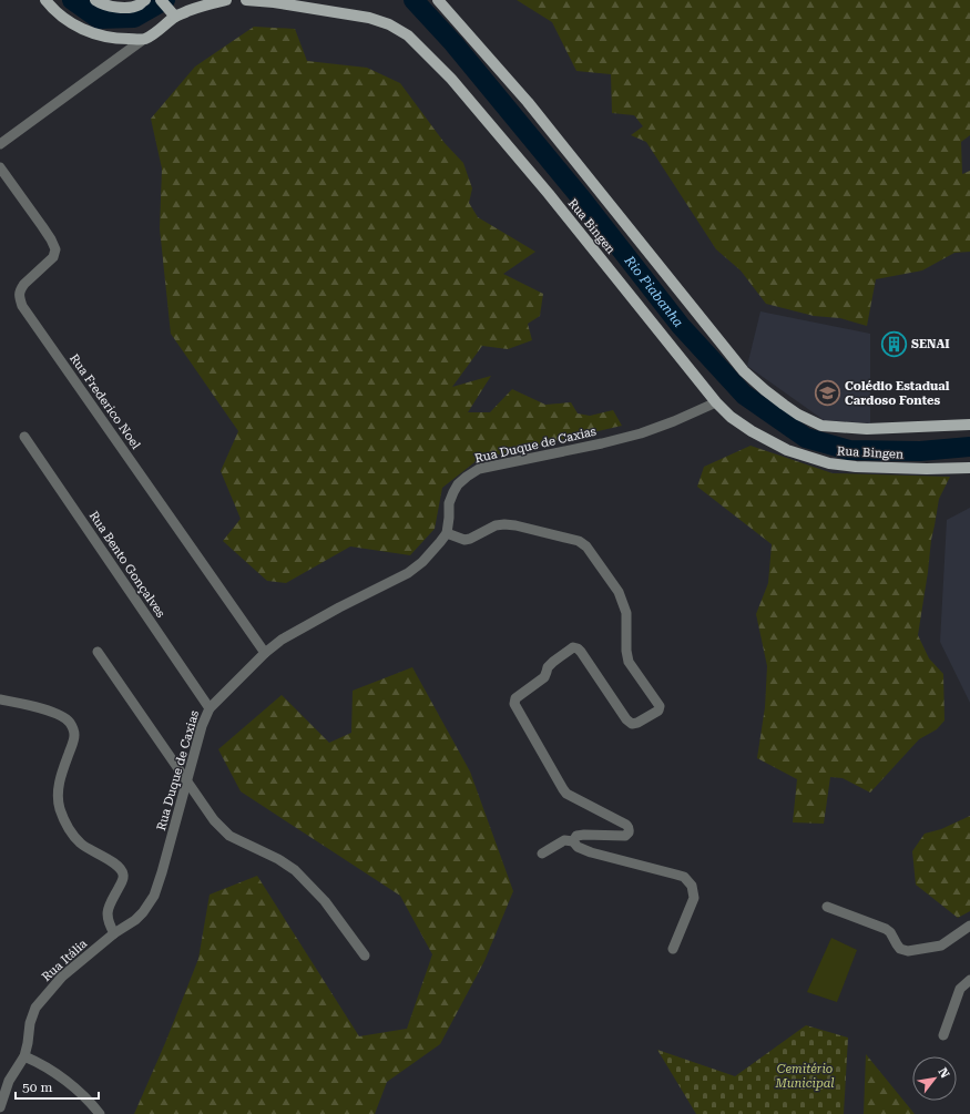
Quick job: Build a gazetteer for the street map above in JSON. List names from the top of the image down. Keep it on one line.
{"streets":{"main road":["Rua Bingen"],"street":["Rua Frederico Noel","Rua Duque de Caxias","Rua Bento Gonçalves","Rua Itália"]},"crossings":[["Rua Bingen","Rua Duque de Caxias"],["Rua Frederico Noel","Rua Duque de Caxias"],["Rua Duque de Caxias","Rua Bento Gonçalves"],["Rua Duque de Caxias","Rua Itália"]],"water":["Rio Piabanha"],"parks":["Cemitério Municipal"],"places":{"building":["SENAI"],"school or university":["Colédio Estadual Cardoso Fontes"]},"scale_bar":"50 m","north":"top right"}
